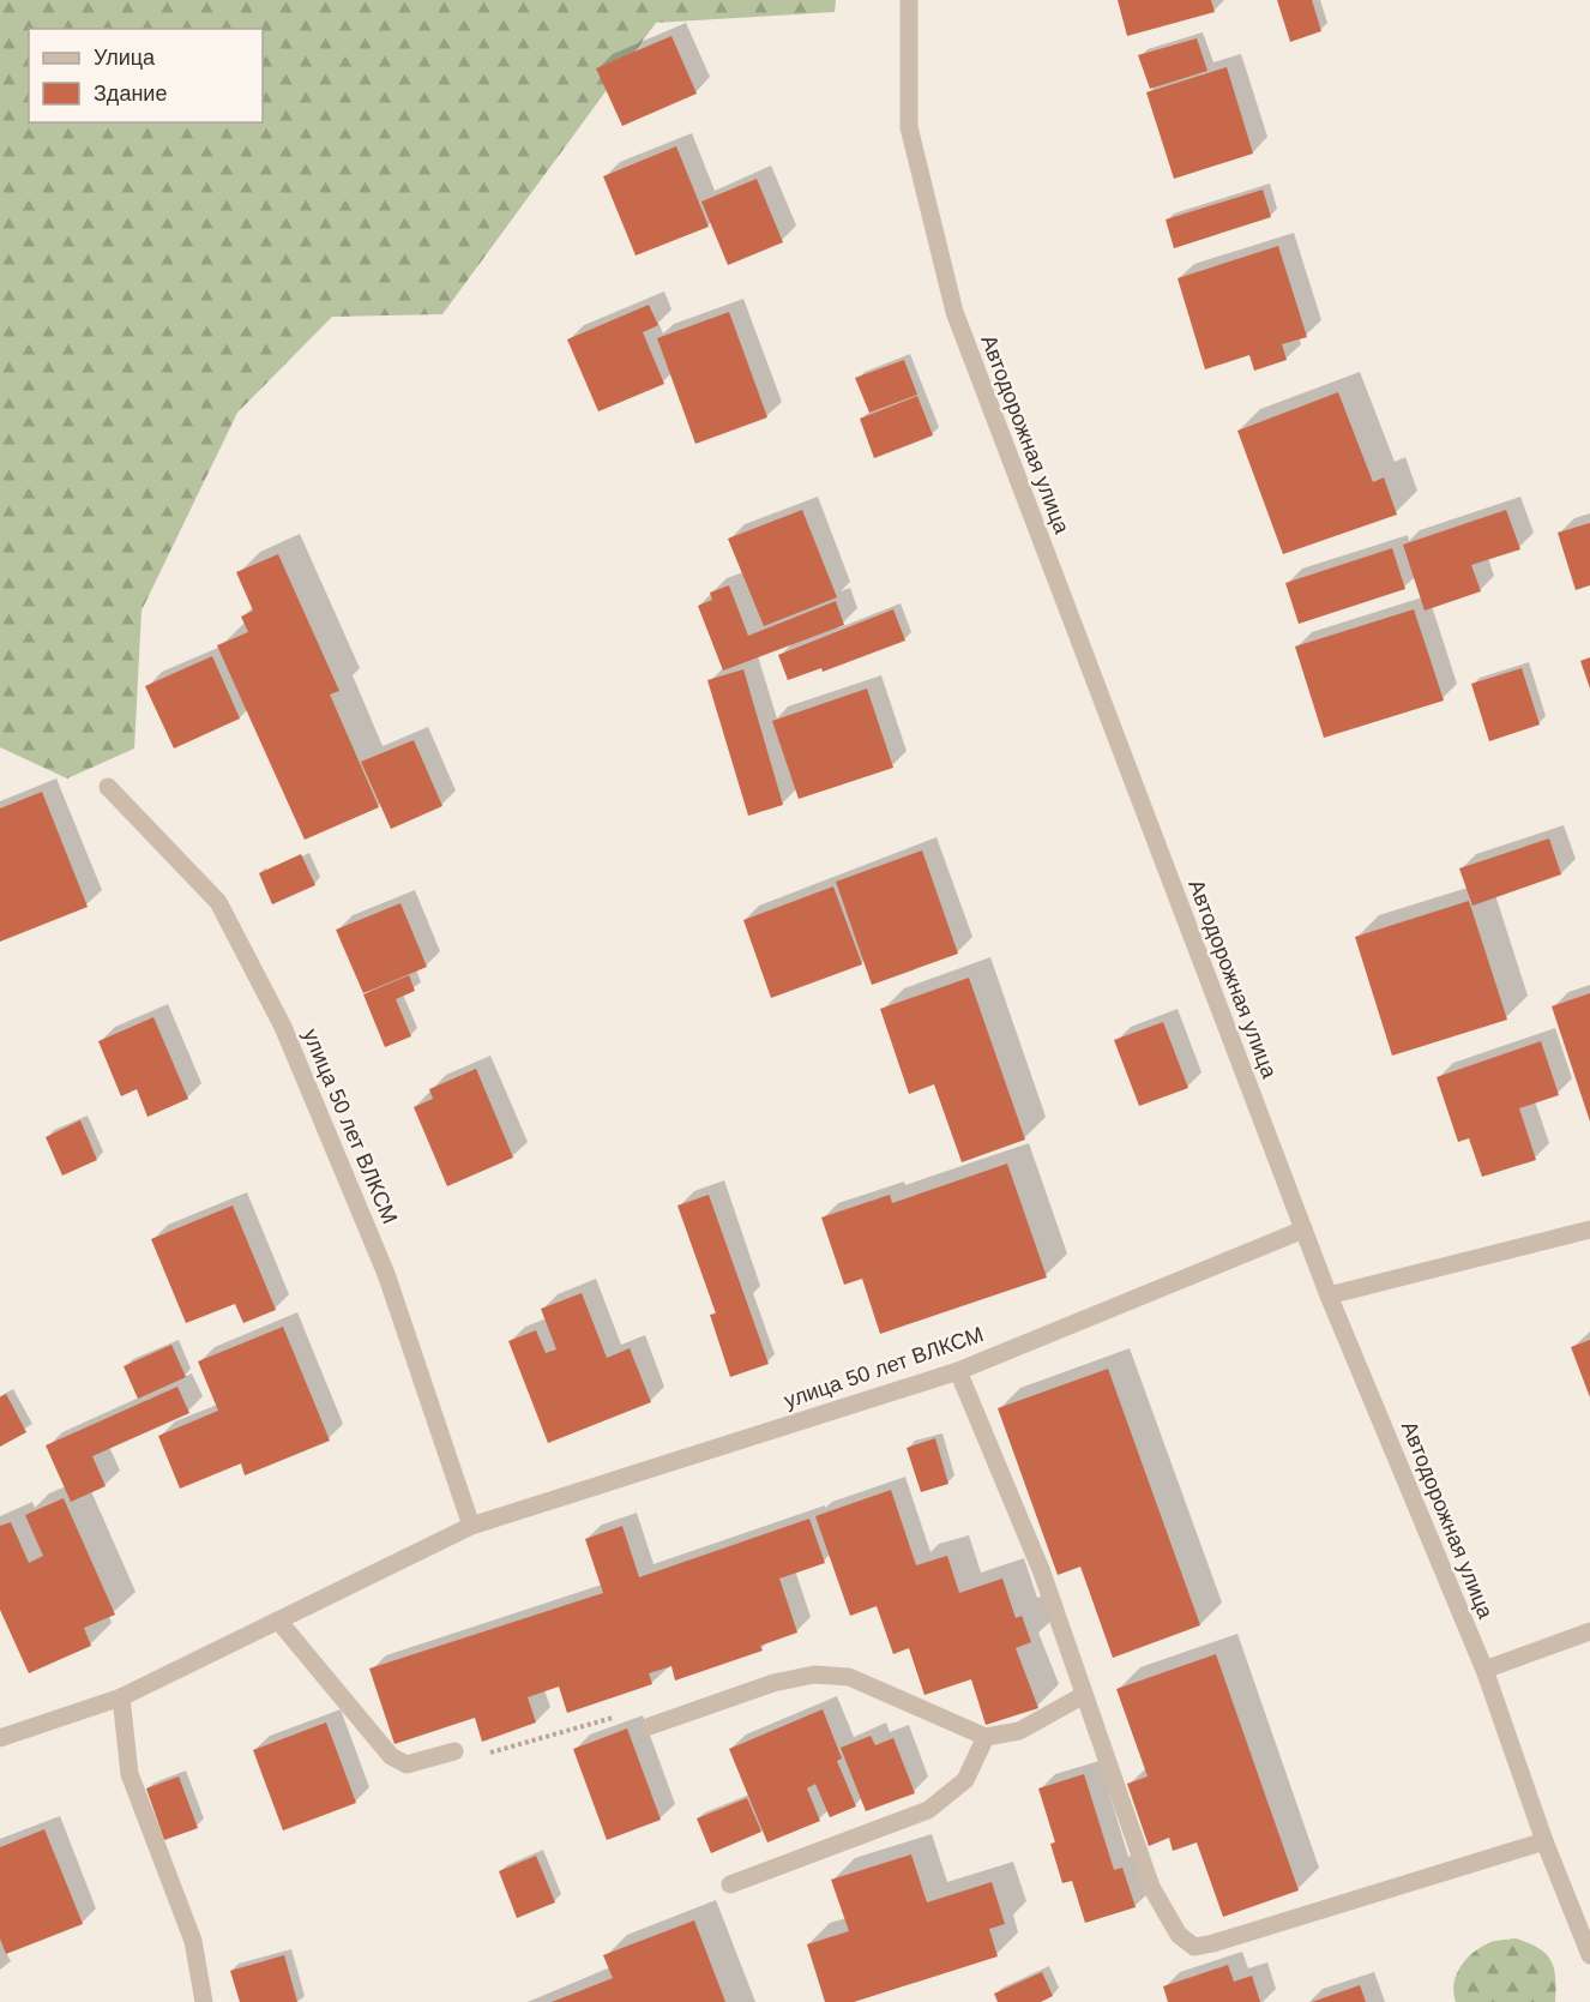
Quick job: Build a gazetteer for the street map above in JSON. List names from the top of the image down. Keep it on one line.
{"streets":{"street":["Автодорожная улица","улица 50 лет ВЛКСМ"]},"crossings":[["Автодорожная улица","улица 50 лет ВЛКСМ"]],"legend":["Улица","Здание"]}
